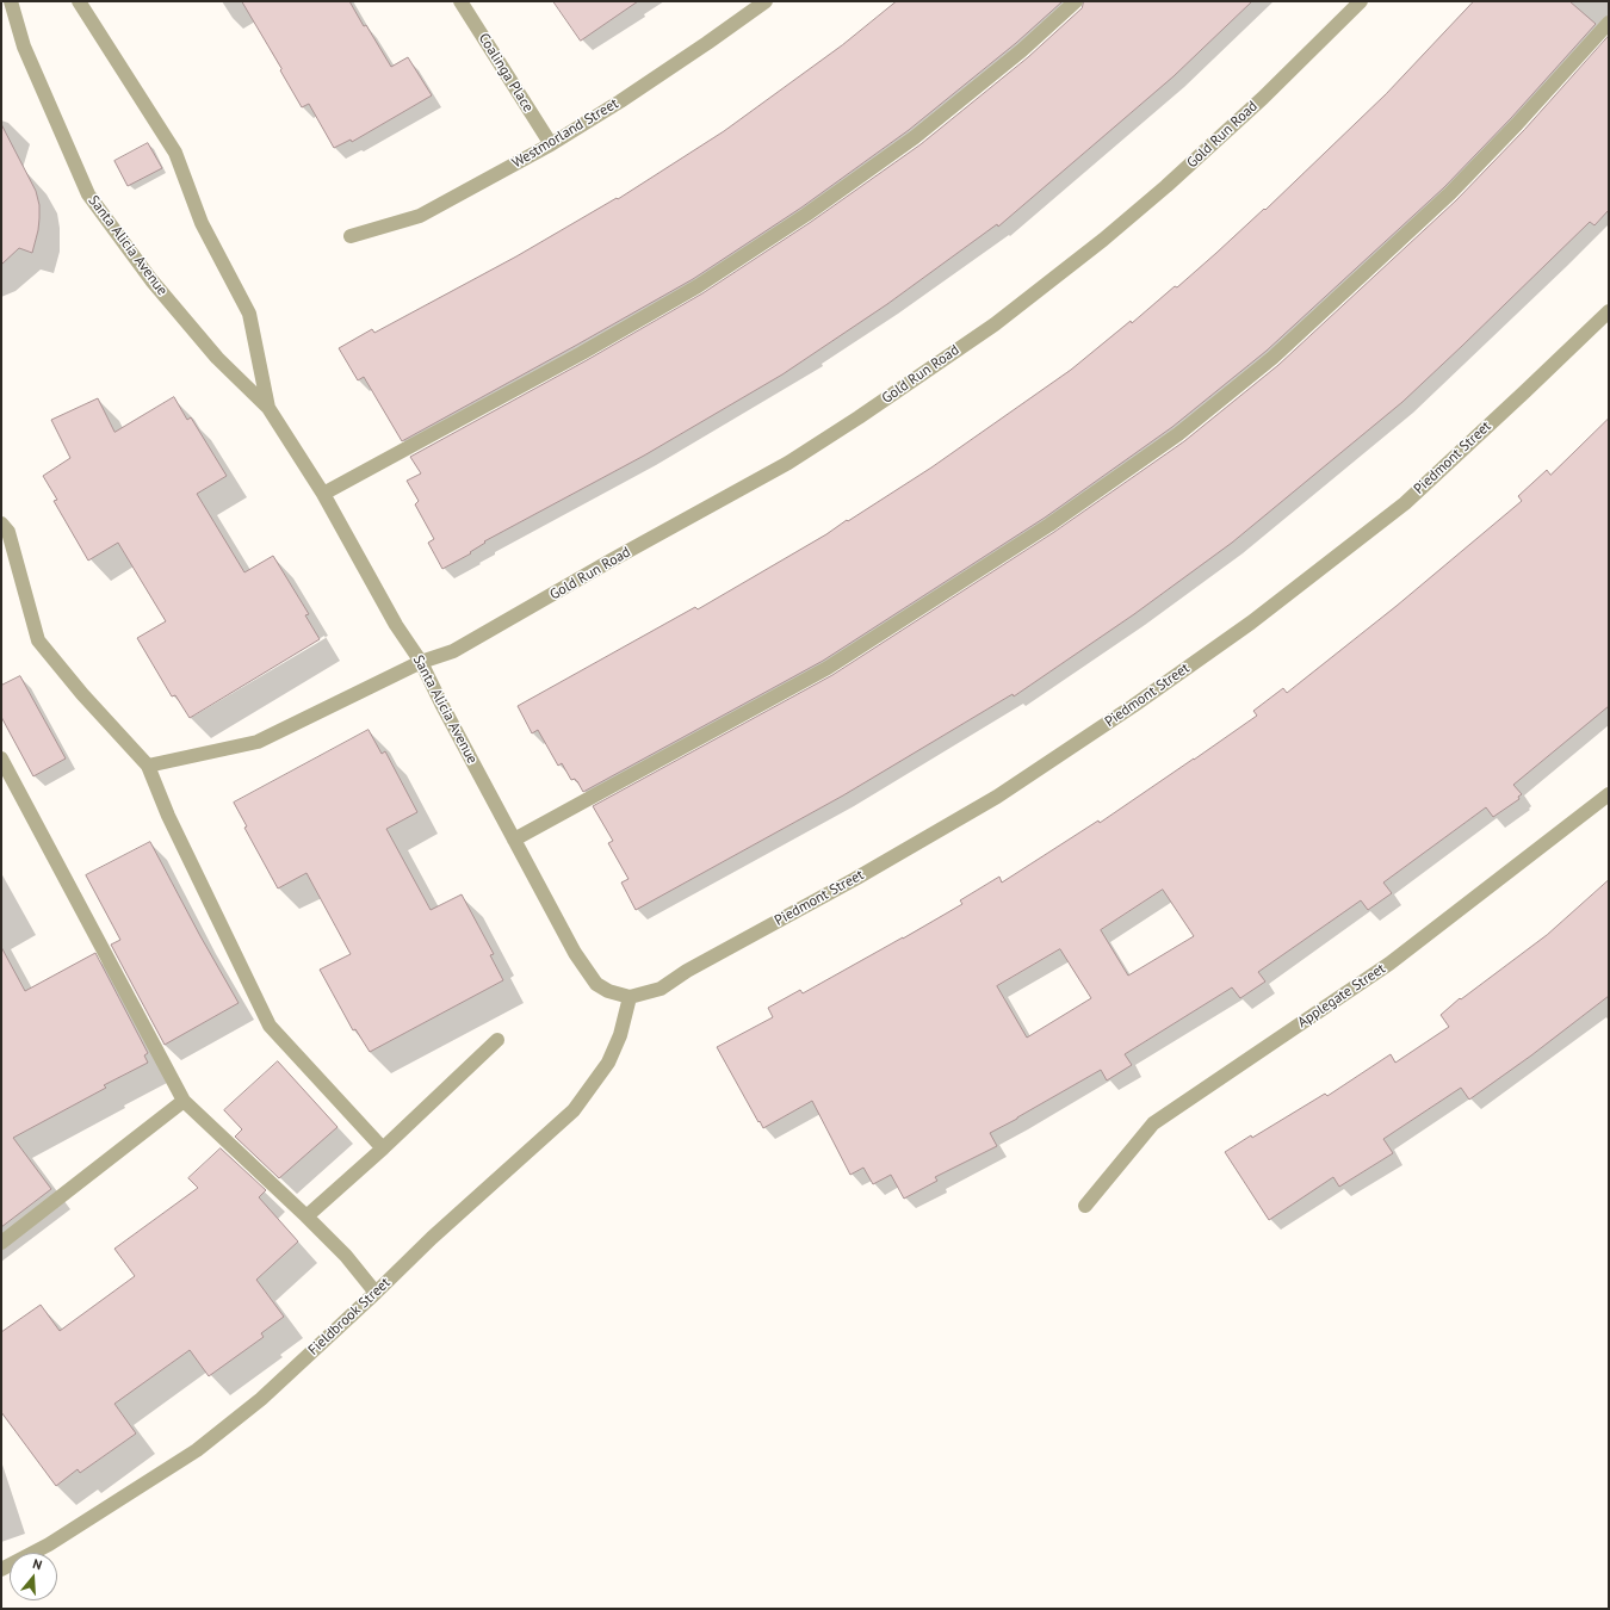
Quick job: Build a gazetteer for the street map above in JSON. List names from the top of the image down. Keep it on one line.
{"streets":{"street":["Coalinga Place","Westmorland Street","Gold Run Road","Santa Alicia Avenue","Piedmont Street","Applegate Street","Fieldbrook Street"]},"crossings":[["Coalinga Place","Westmorland Street"],["Gold Run Road","Santa Alicia Avenue"],["Santa Alicia Avenue","Piedmont Street"],["Santa Alicia Avenue","Fieldbrook Street"],["Piedmont Street","Fieldbrook Street"]],"north":"top"}
